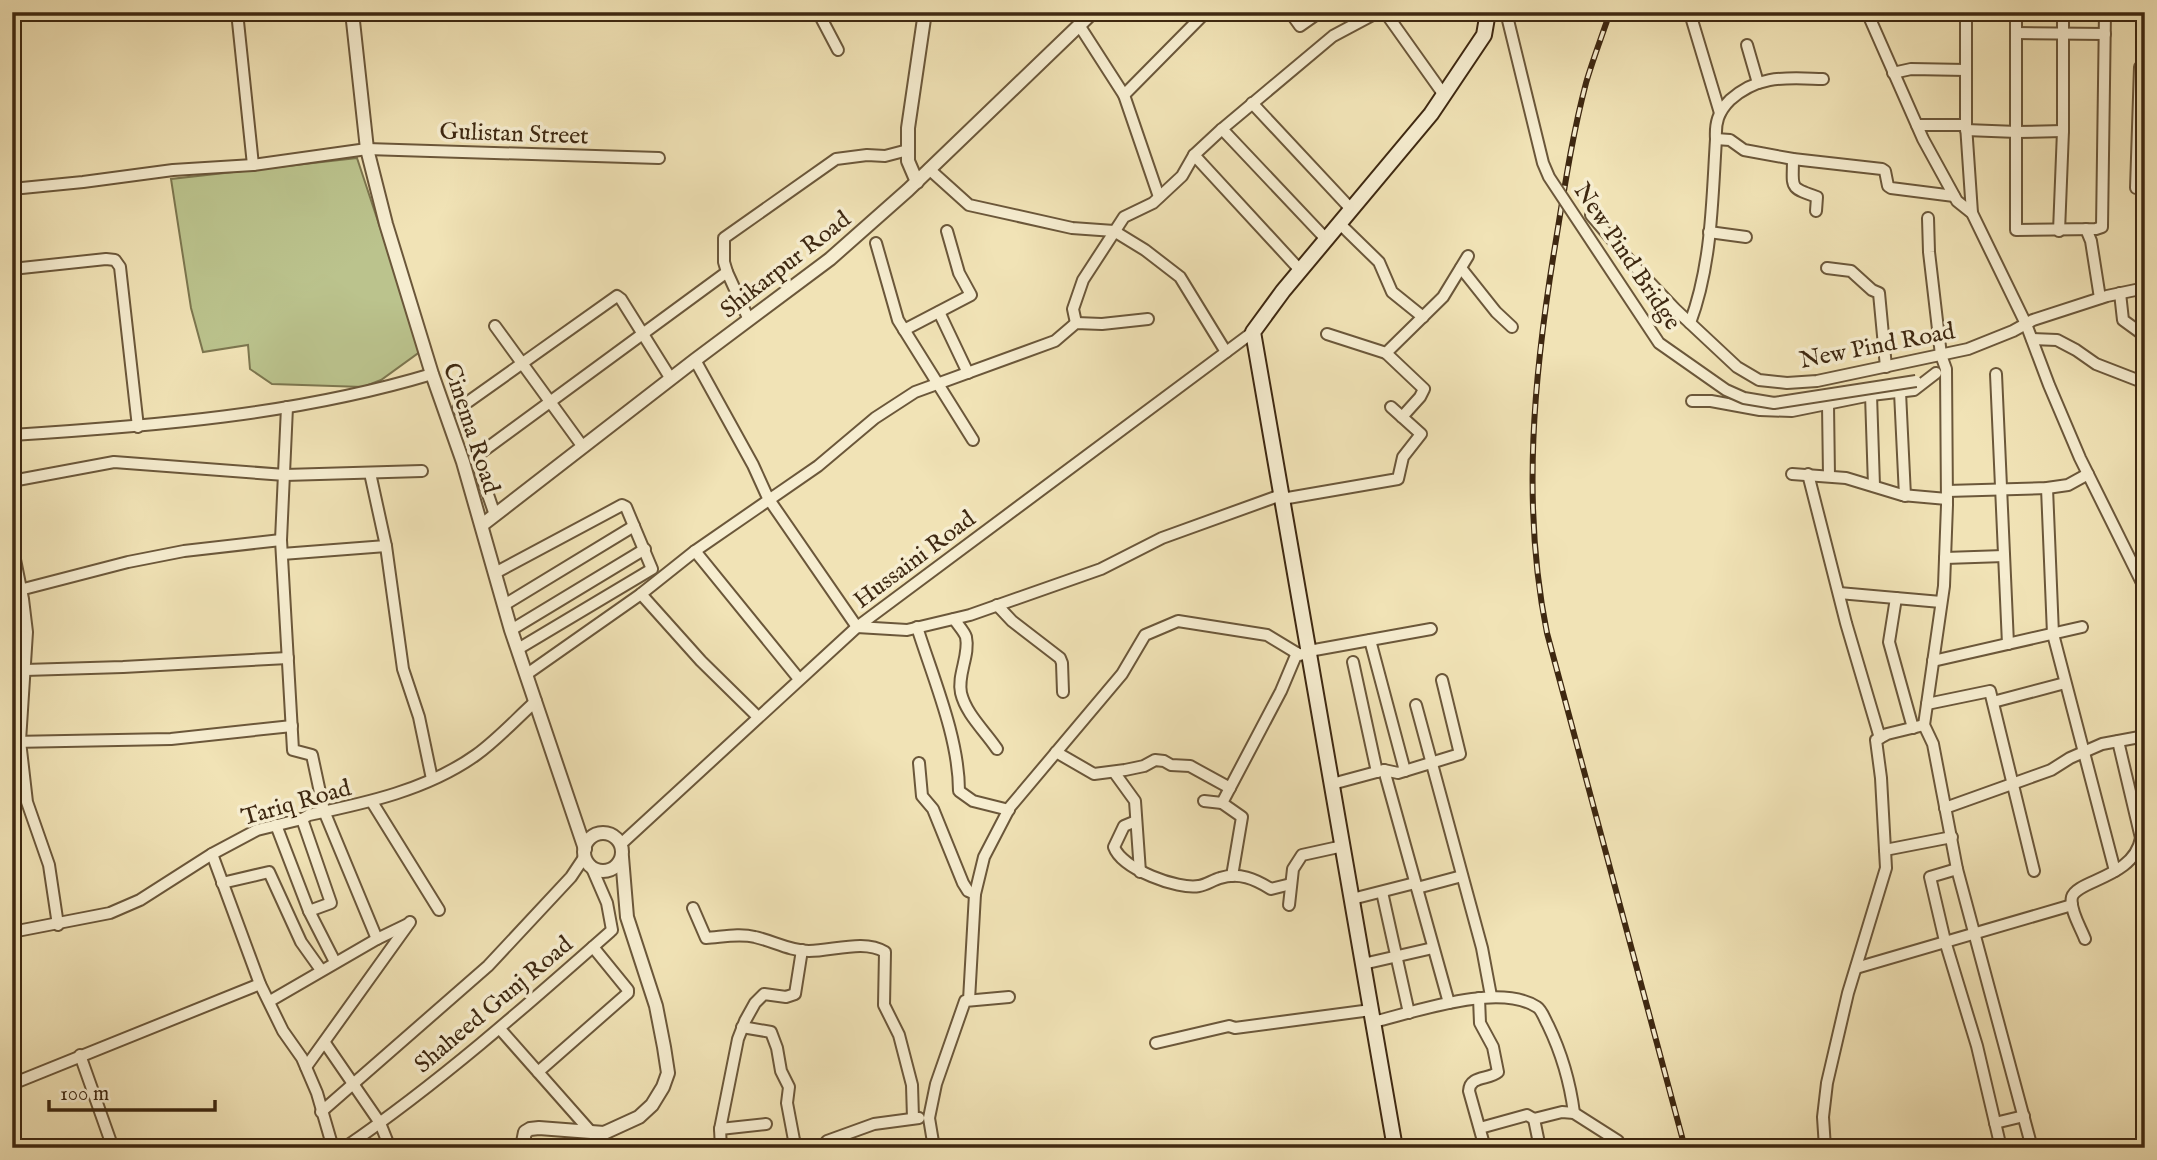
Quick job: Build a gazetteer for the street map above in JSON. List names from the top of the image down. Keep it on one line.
{"streets":{"street":["Gulistan Street","New Pind Bridge","Shikarpur Road","New Pind Road","Cinema Road","Hussaini Road","Tariq Road","Shaheed Gunj Road"]},"crossings":[["Gulistan Street","Cinema Road"],["Shikarpur Road","Cinema Road"],["Cinema Road","Hussaini Road"],["Cinema Road","Tariq Road"]],"scale_bar":"100 m"}
